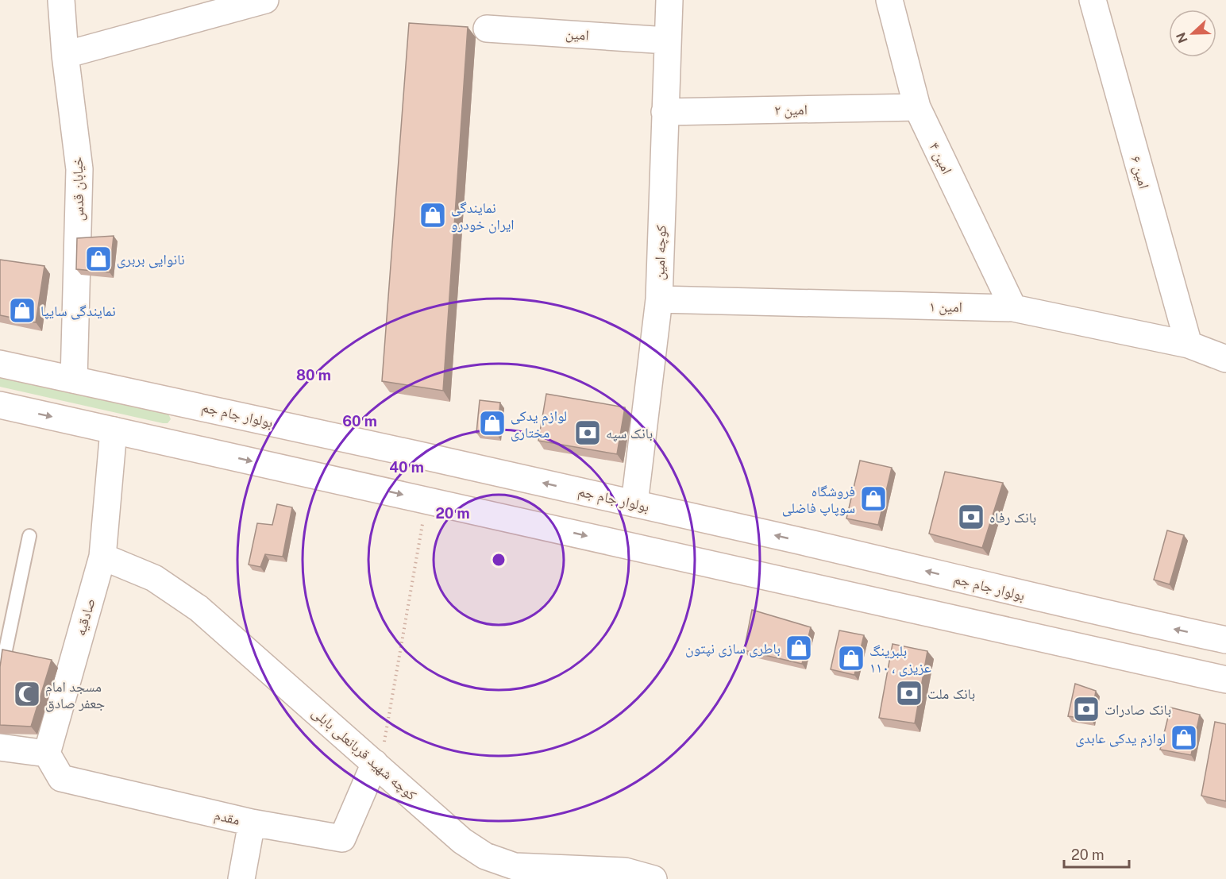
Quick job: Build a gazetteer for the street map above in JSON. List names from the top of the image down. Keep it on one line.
{"streets":{"street":["امین","امین ۲","امین ۴","امین ۶","خیابان قدس","کوچه امین","امین ۱","بولوار جام جم","صادقیه","کوچه شهید قربانعلی بابلی","مقدم"]},"crossings":[["امین","کوچه امین"],["امین ۲","امین ۴"],["امین ۲","کوچه امین"],["امین ۴","امین ۱"],["امین ۶","امین ۱"],["خیابان قدس","بولوار جام جم"],["کوچه امین","امین ۱"],["کوچه امین","بولوار جام جم"],["صادقیه","کوچه شهید قربانعلی بابلی"],["صادقیه","مقدم"],["کوچه شهید قربانعلی بابلی","مقدم"]],"places":{"shop":["نمایندگی ایران خودرو","نانوایی بربری","نمایندگی سایپا","لوازم یدکی مختاری","فروشگاه سوپاپ فاضلی","باطری سازی نپتون","بلبرینگ ۱۱۰ ، عزیزی","لوازم یدکی عابدی"],"bank":["بانک سپه","بانک رفاه","بانک ملت","بانک صادرات"],"mosque":["مسجد امام جعفر صادق"]},"scale_bar":"20 m","north":"left","rings":["80 m","60 m","40 m","20 m"]}
